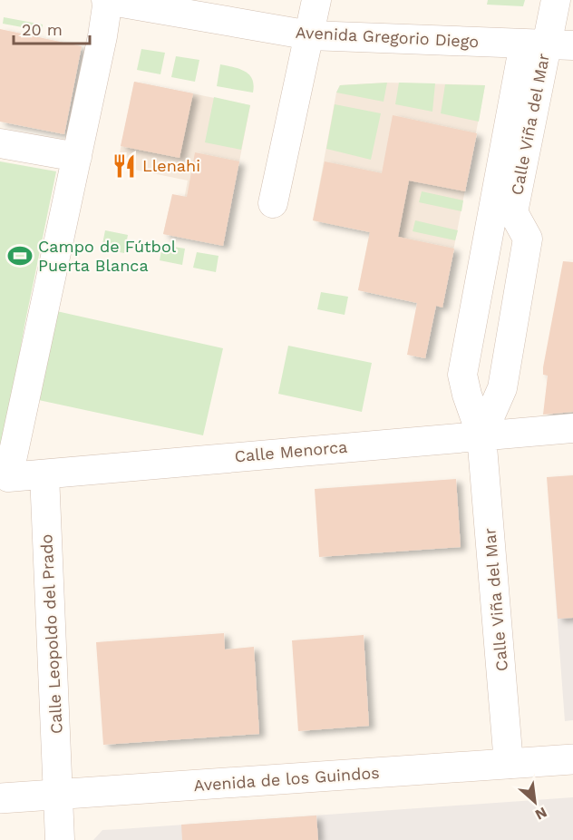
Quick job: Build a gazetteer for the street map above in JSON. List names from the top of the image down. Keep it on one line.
{"streets":{"main road":["Avenida de los Guindos"],"street":["Avenida Gregorio Diego","Calle Viña del Mar","Calle Menorca","Calle Leopoldo del Prado"]},"crossings":[["Avenida Gregorio Diego","Calle Viña del Mar"],["Calle Viña del Mar","Calle Menorca"],["Calle Viña del Mar","Avenida de los Guindos"],["Calle Menorca","Calle Leopoldo del Prado"],["Calle Leopoldo del Prado","Avenida de los Guindos"]],"places":{"restaurant":["Llenahi"],"sports":["Campo de Fútbol Puerta Blanca"]},"scale_bar":"20 m","north":"bottom right"}
